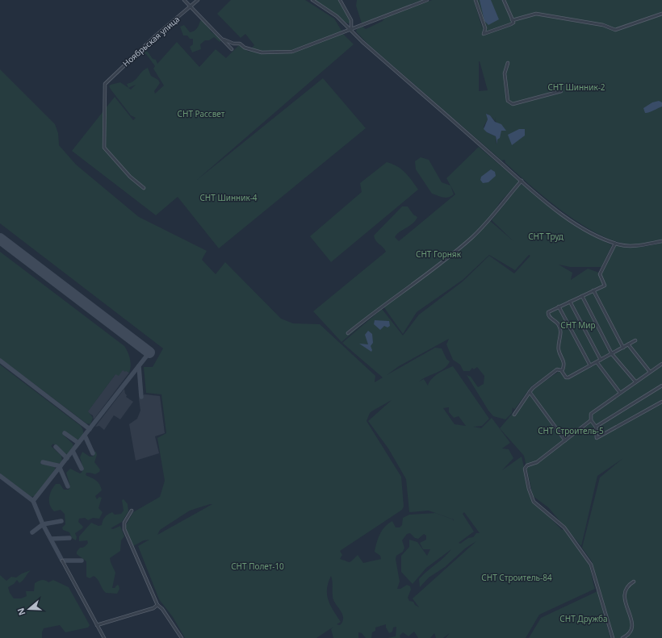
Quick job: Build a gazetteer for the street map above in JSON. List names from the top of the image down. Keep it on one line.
{"streets":{"street":["Ноябрьская улица"]},"parks":["СНТ Шинник-2","СНТ Рассвет","СНТ Шинник-4","СНТ Труд","СНТ Горняк","СНТ Мир","СНТ Строитель-5","СНТ Полет-10","СНТ Строитель-84","СНТ Дружба"],"north":"left"}
